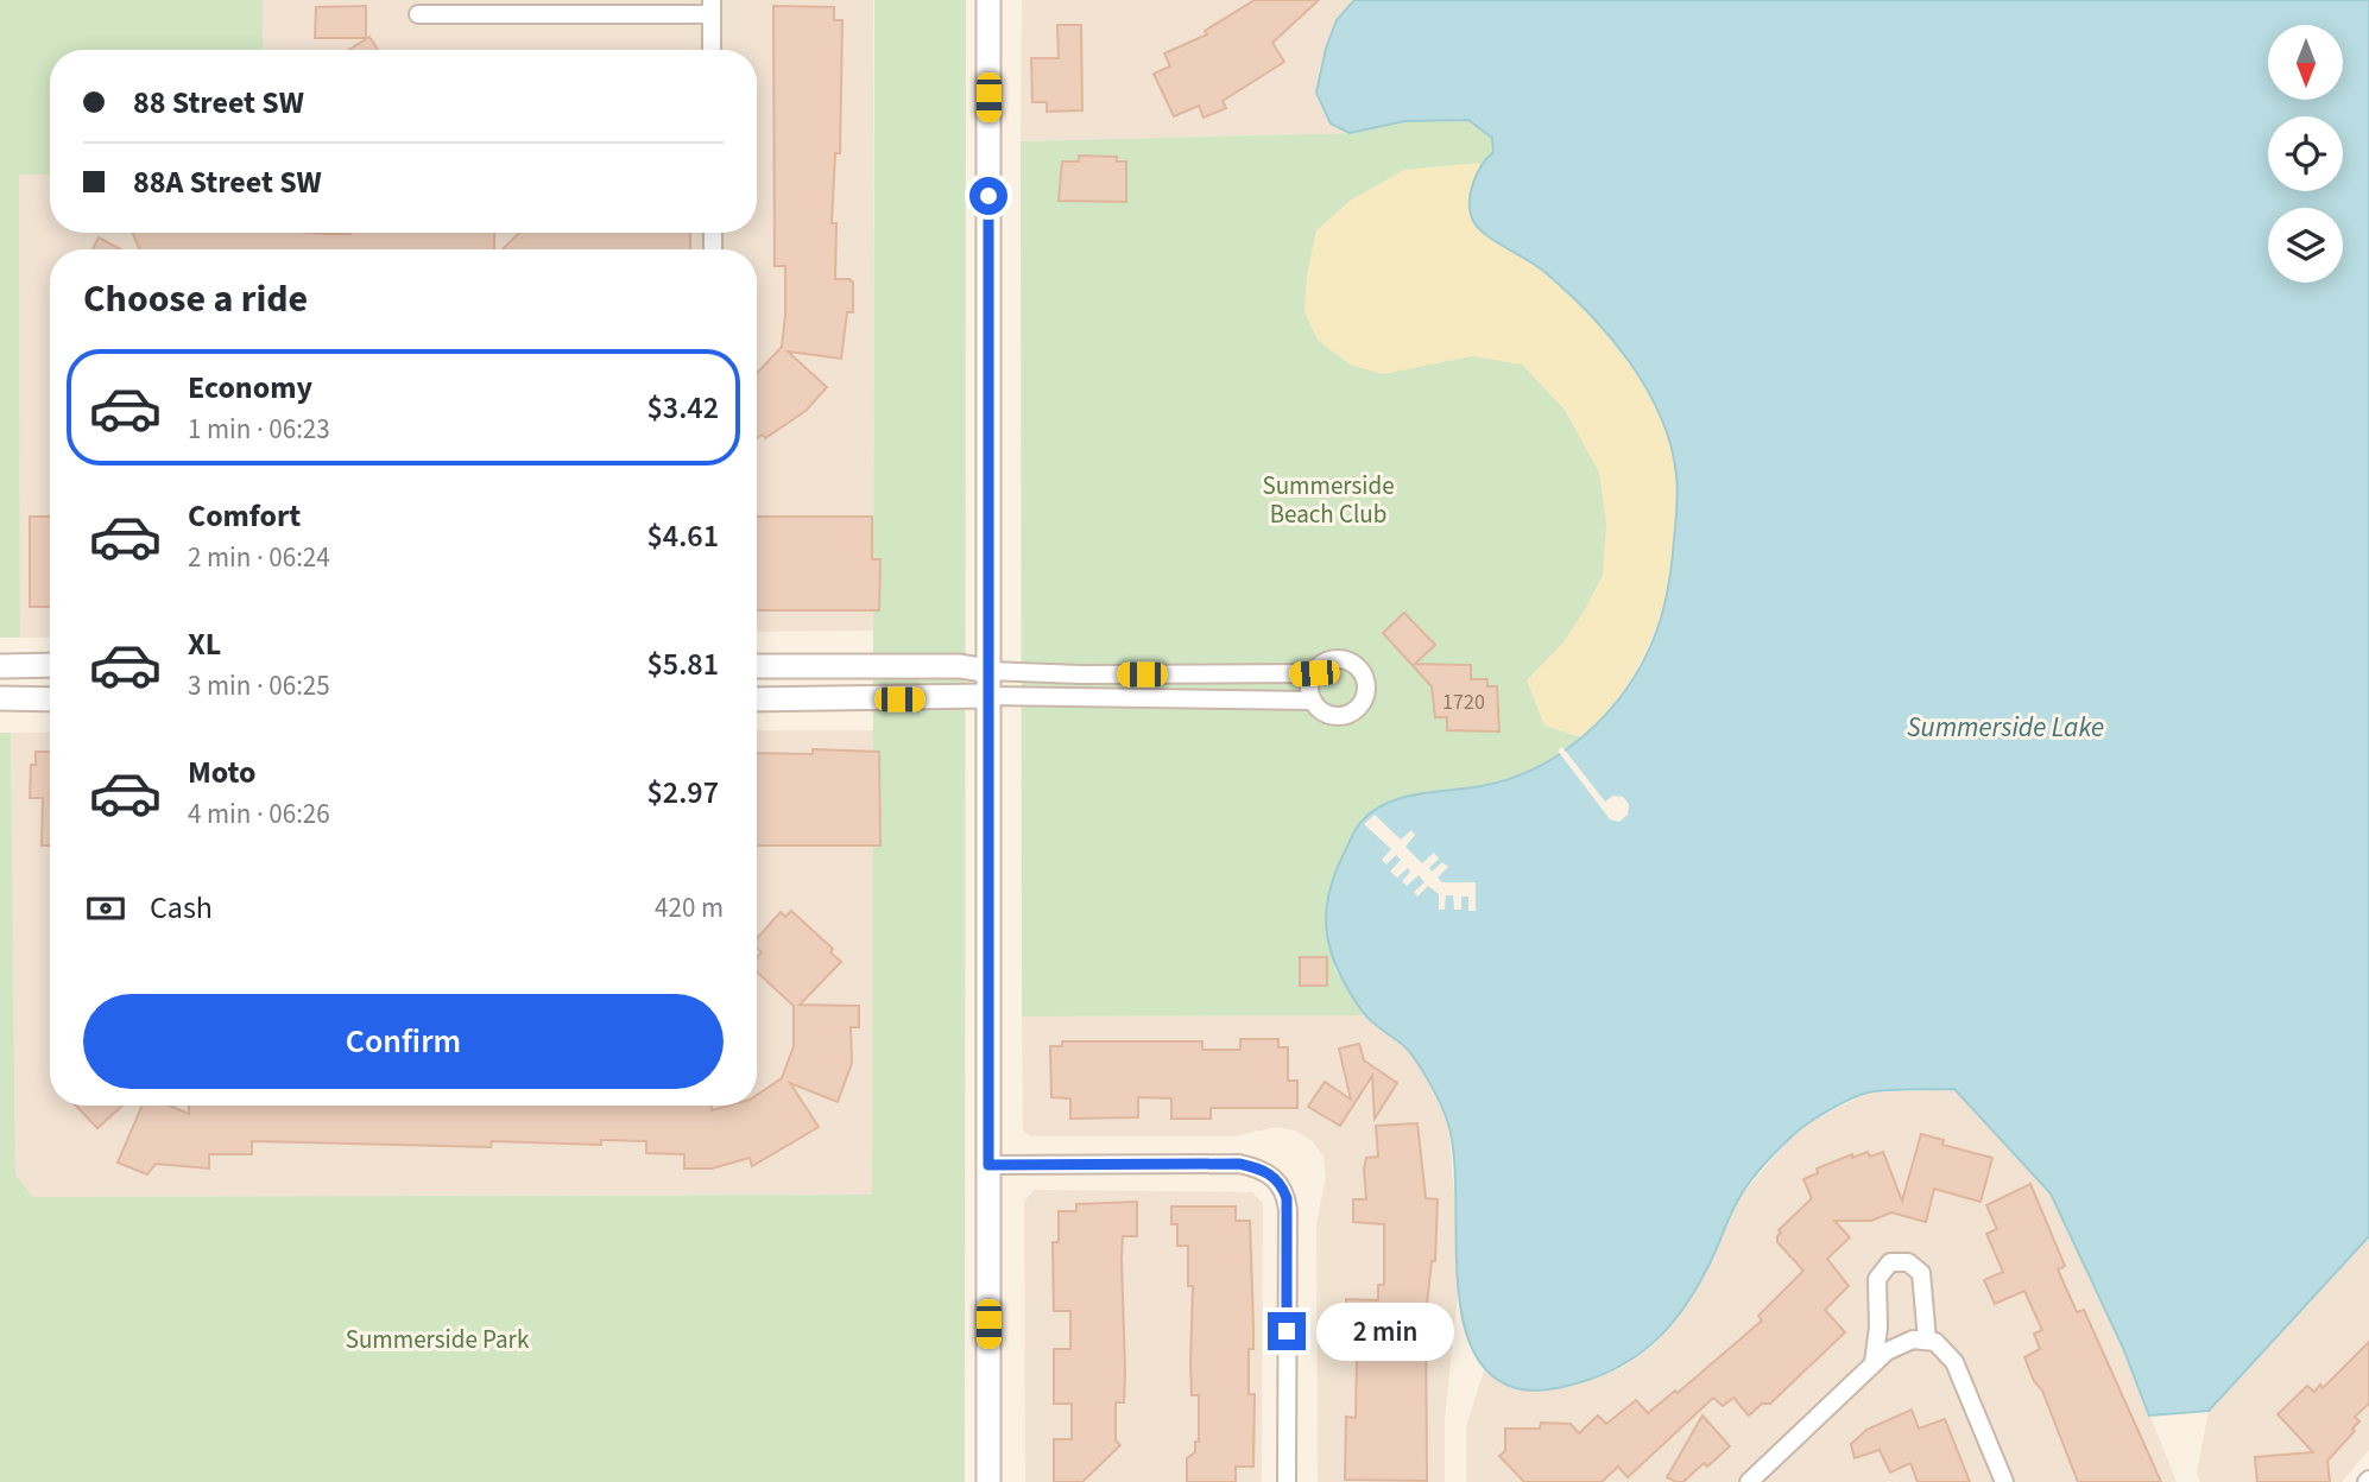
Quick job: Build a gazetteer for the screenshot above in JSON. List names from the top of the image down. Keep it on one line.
{"water":["Summerside Lake"],"parks":["Summerside Beach Club","Summerside Park"],"house_numbers":["1720"],"north":"bottom","page":{"banner":["88 Street SW","88A Street SW"],"heading":"Choose a ride","list":[{"name":"Economy","note":"1 min · 06:23","value":"$3.42"},{"name":"Comfort","note":"2 min · 06:24","value":"$4.61"},{"name":"XL","note":"3 min · 06:25","value":"$5.81"},{"name":"Moto","note":"4 min · 06:26","value":"$2.97"}],"pay":["Cash","420 m"],"buttons":"Confirm","bubble":"2 min"}}
